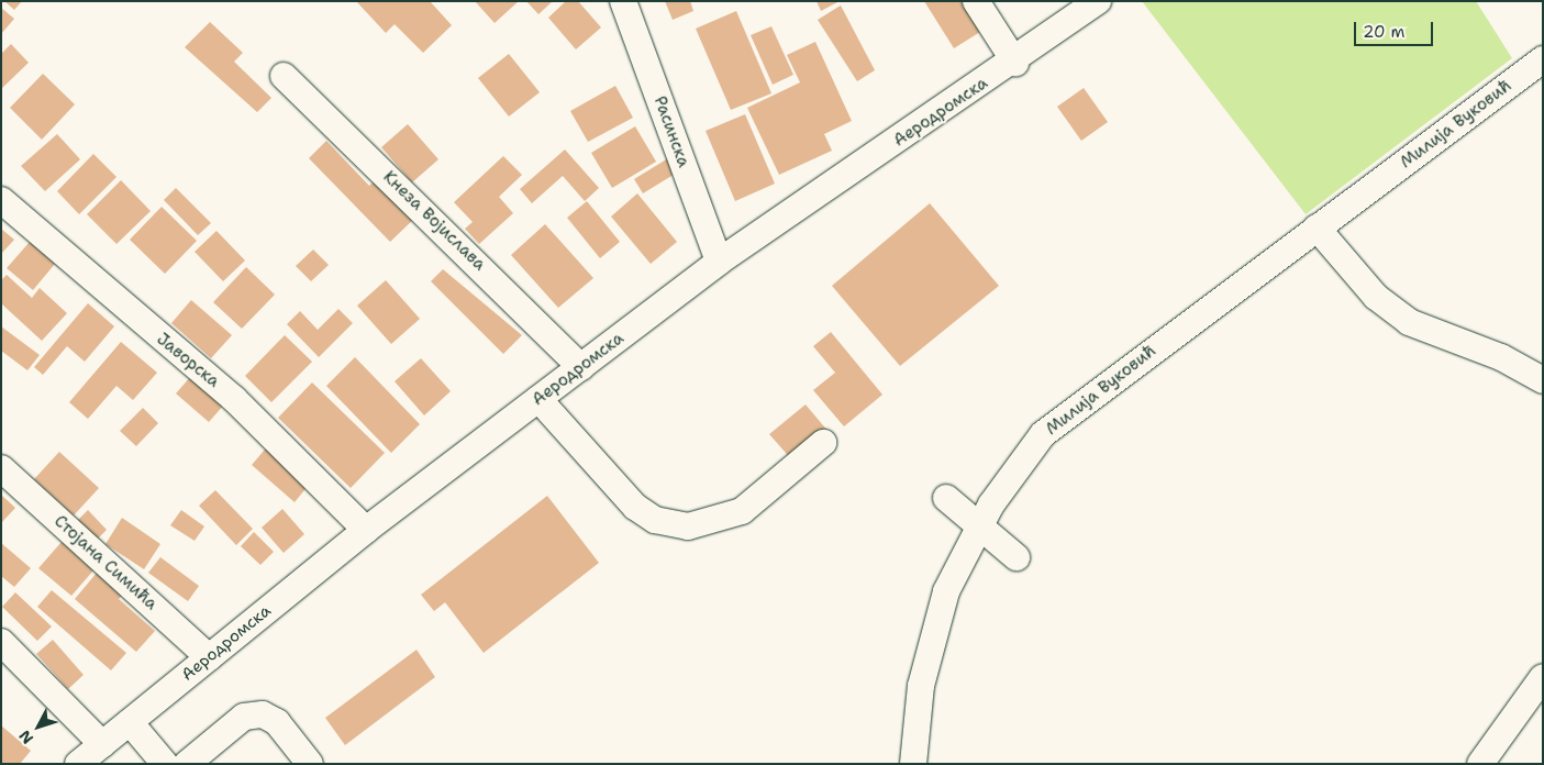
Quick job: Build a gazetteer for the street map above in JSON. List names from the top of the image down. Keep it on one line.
{"streets":{"street":["Аеродромска","Милија Вуковић","Расинска","Кнеза Војислава","Јаворска","Стојана Симића"]},"crossings":[["Аеродромска","Расинска"],["Аеродромска","Кнеза Војислава"],["Аеродромска","Јаворска"],["Аеродромска","Стојана Симића"]],"scale_bar":"20 m","north":"bottom left"}
